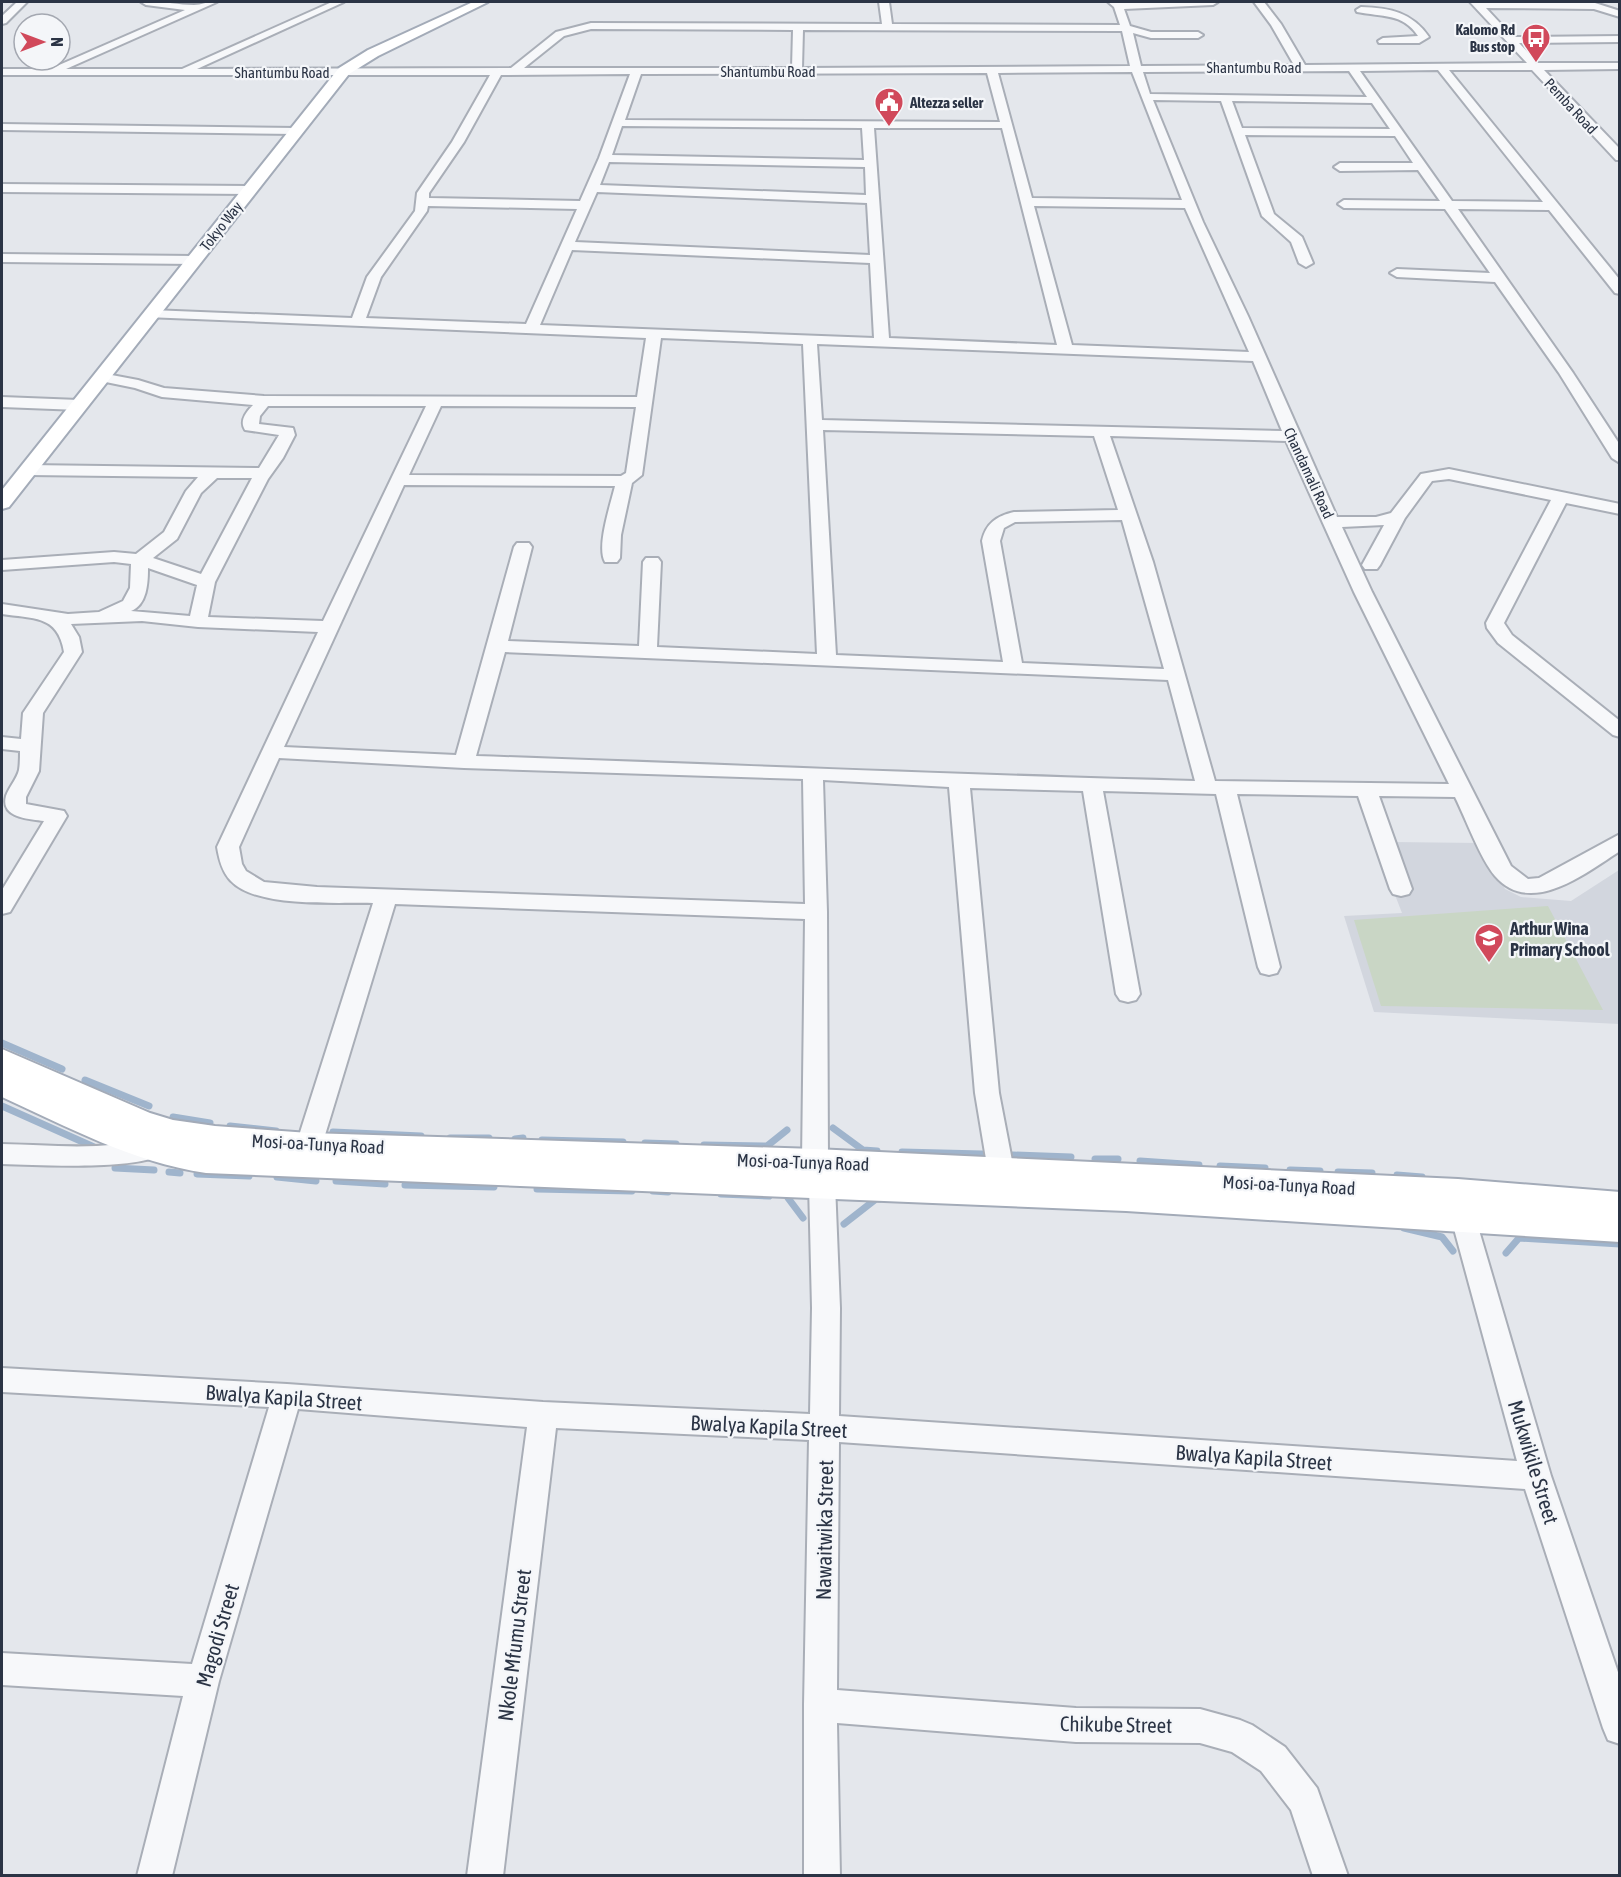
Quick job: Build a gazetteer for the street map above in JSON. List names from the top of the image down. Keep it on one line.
{"streets":{"main road":["Tokyo Way","Mosi-oa-Tunya Road"],"street":["Shantumbu Road","Pemba Road","Chandamali Road","Bwalya Kapila Street","Mukwikile Street","Nawaitwika Street","Magodi Street","Nkole Mfumu Street","Chikube Street"]},"crossings":[["Shantumbu Road","Pemba Road"],["Shantumbu Road","Tokyo Way"],["Shantumbu Road","Chandamali Road"],["Mosi-oa-Tunya Road","Mukwikile Street"],["Mosi-oa-Tunya Road","Nawaitwika Street"],["Bwalya Kapila Street","Mukwikile Street"],["Bwalya Kapila Street","Nawaitwika Street"],["Bwalya Kapila Street","Magodi Street"],["Bwalya Kapila Street","Nkole Mfumu Street"],["Nawaitwika Street","Chikube Street"]],"places":{"bus stop":["Kalomo Rd Bus stop"],"public building":["Altezza seller"],"school or university":["Arthur Wina Primary School"]},"north":"right"}
